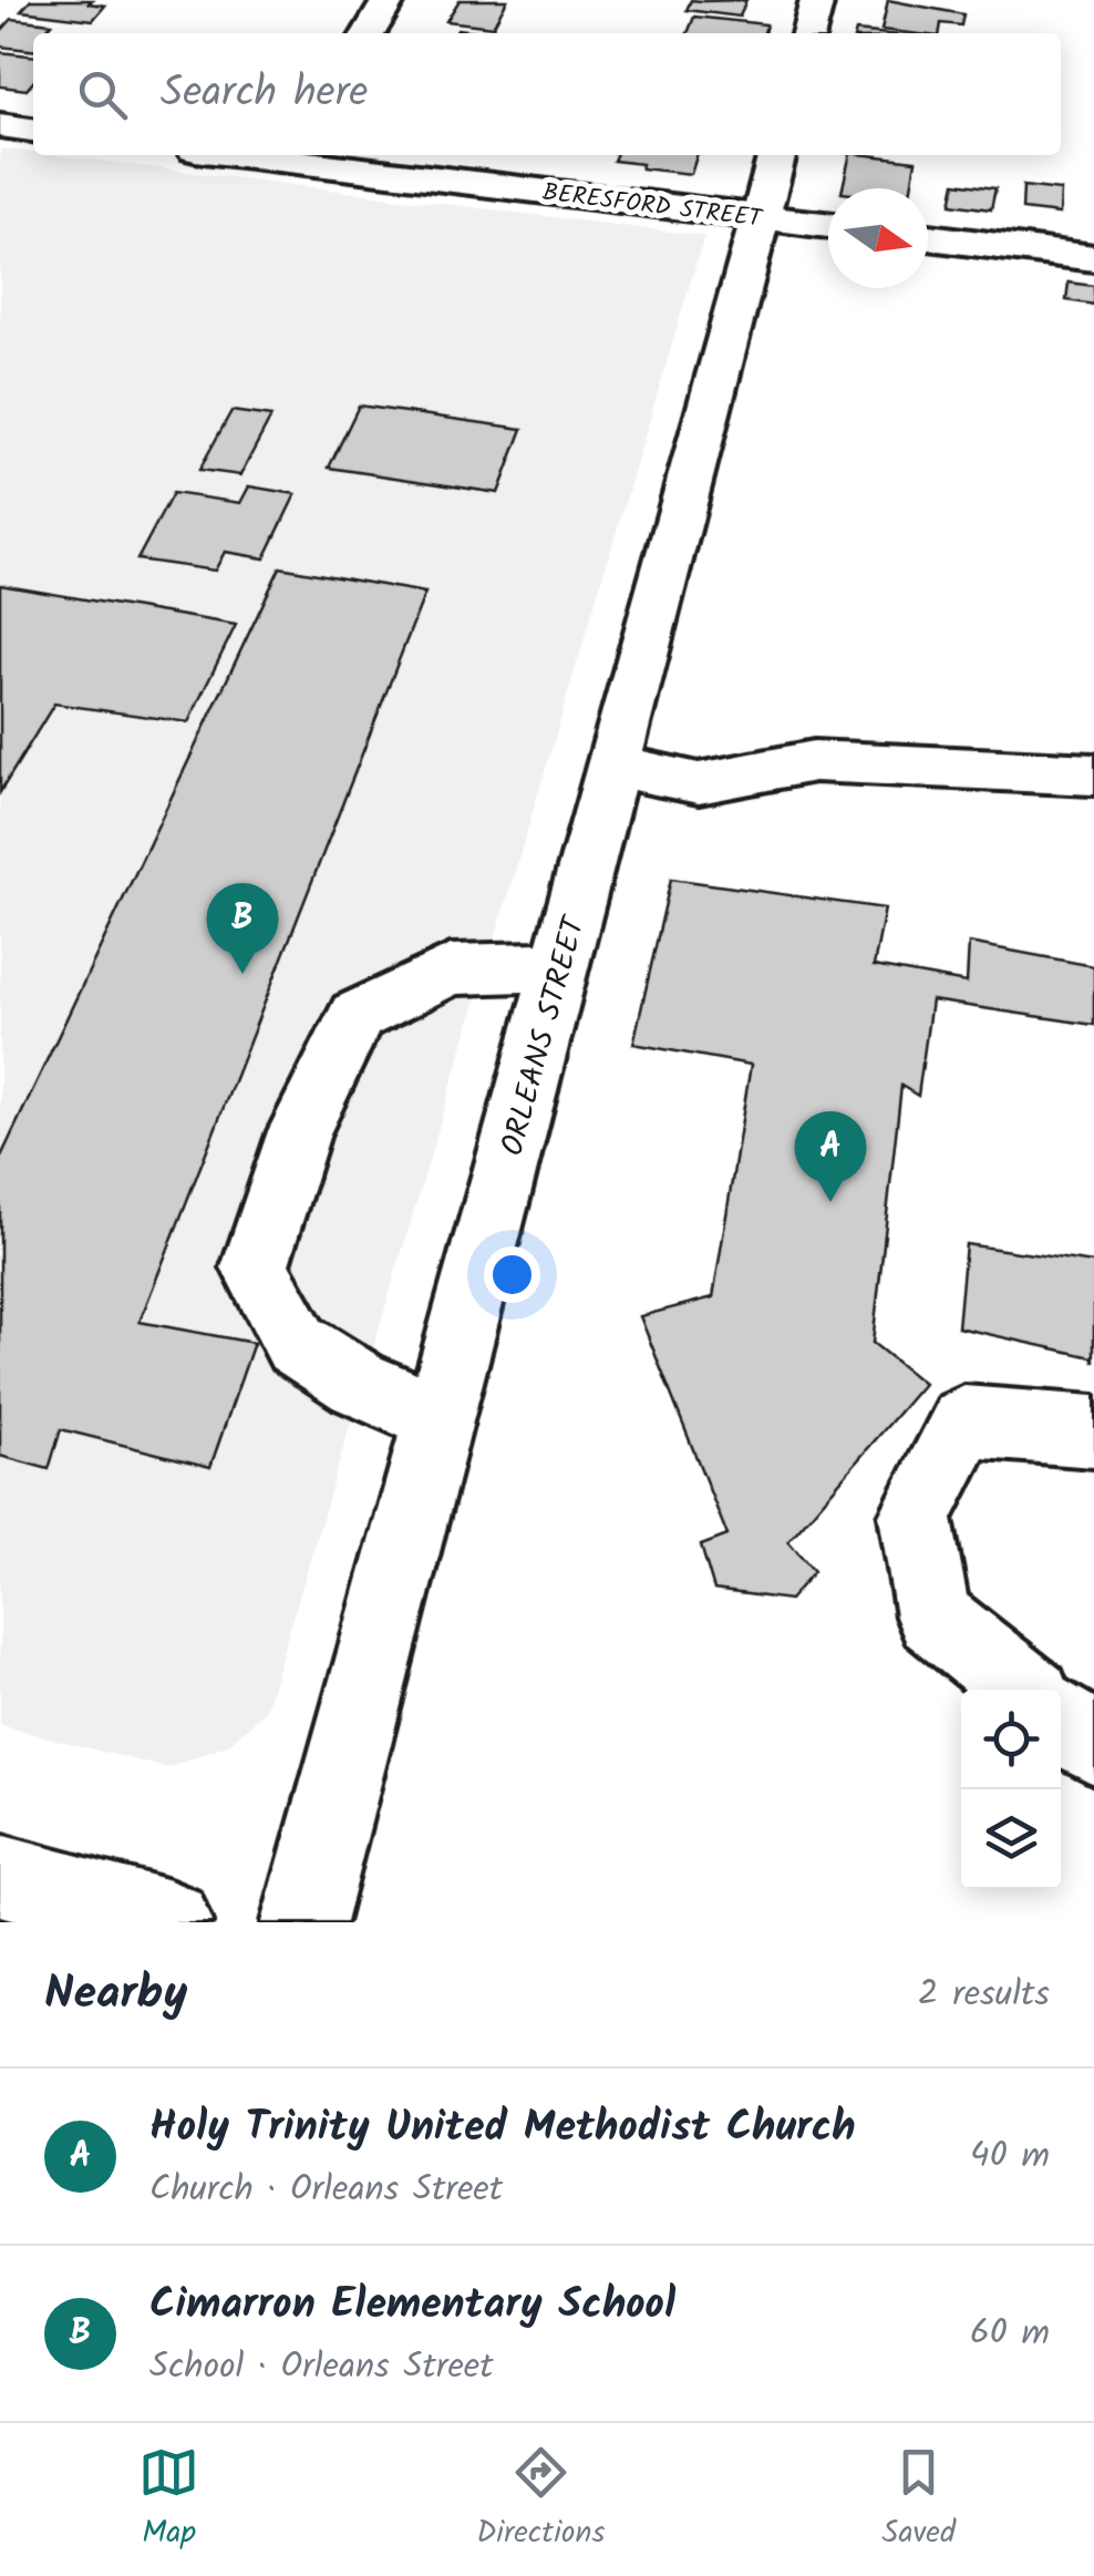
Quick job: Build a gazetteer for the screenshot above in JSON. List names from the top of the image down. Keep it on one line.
{"streets":{"street":["BERESFORD STREET","ORLEANS STREET"]},"crossings":[["BERESFORD STREET","ORLEANS STREET"]],"north":"right","page":{"search":"Search here","pins":["B","A"],"heading":["Nearby","2 results"],"list":[{"mark":"A","name":"Holy Trinity United Methodist Church","note":"Church · Orleans Street","value":"40 m"},{"mark":"B","name":"Cimarron Elementary School","note":"School · Orleans Street","value":"60 m"}],"nav":["Map","Directions","Saved"]}}
